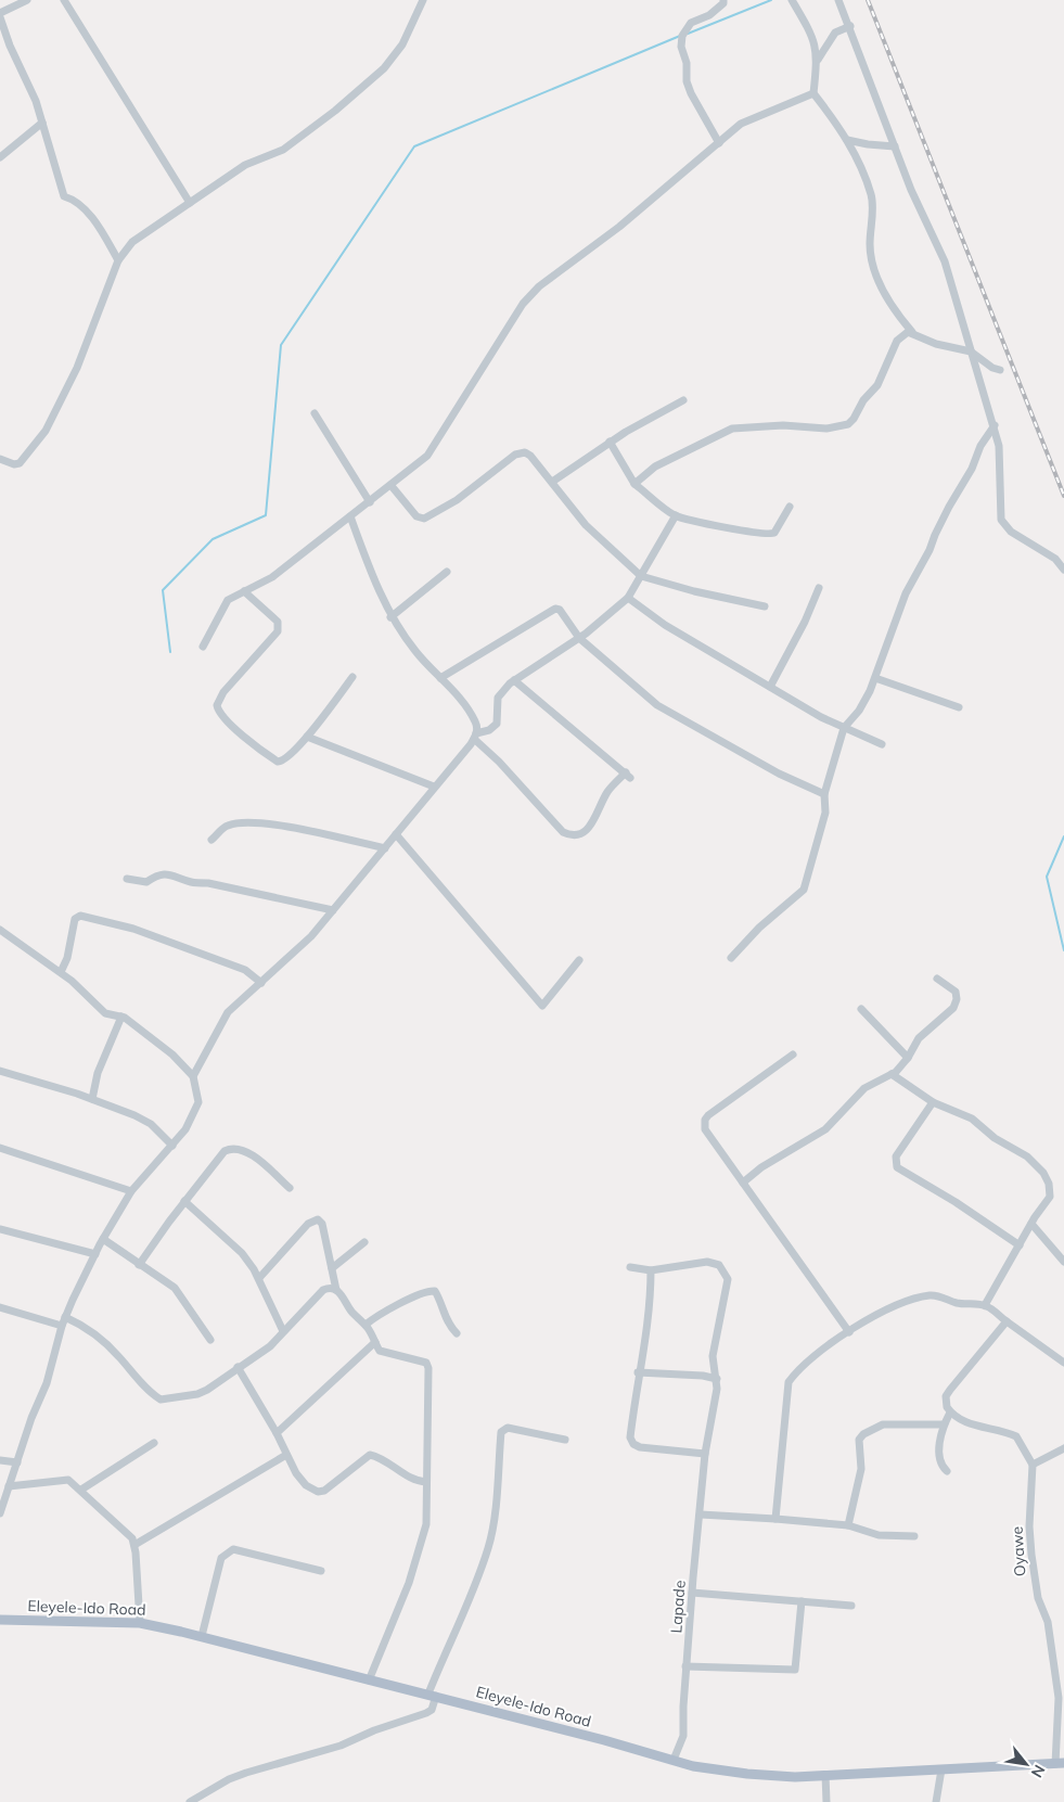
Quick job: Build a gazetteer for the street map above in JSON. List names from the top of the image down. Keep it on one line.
{"streets":{"main road":["Eleyele-Ido Road"],"street":["Oyawe","Lapade"]},"crossings":[["Oyawe","Eleyele-Ido Road"],["Lapade","Eleyele-Ido Road"]],"north":"bottom right"}
